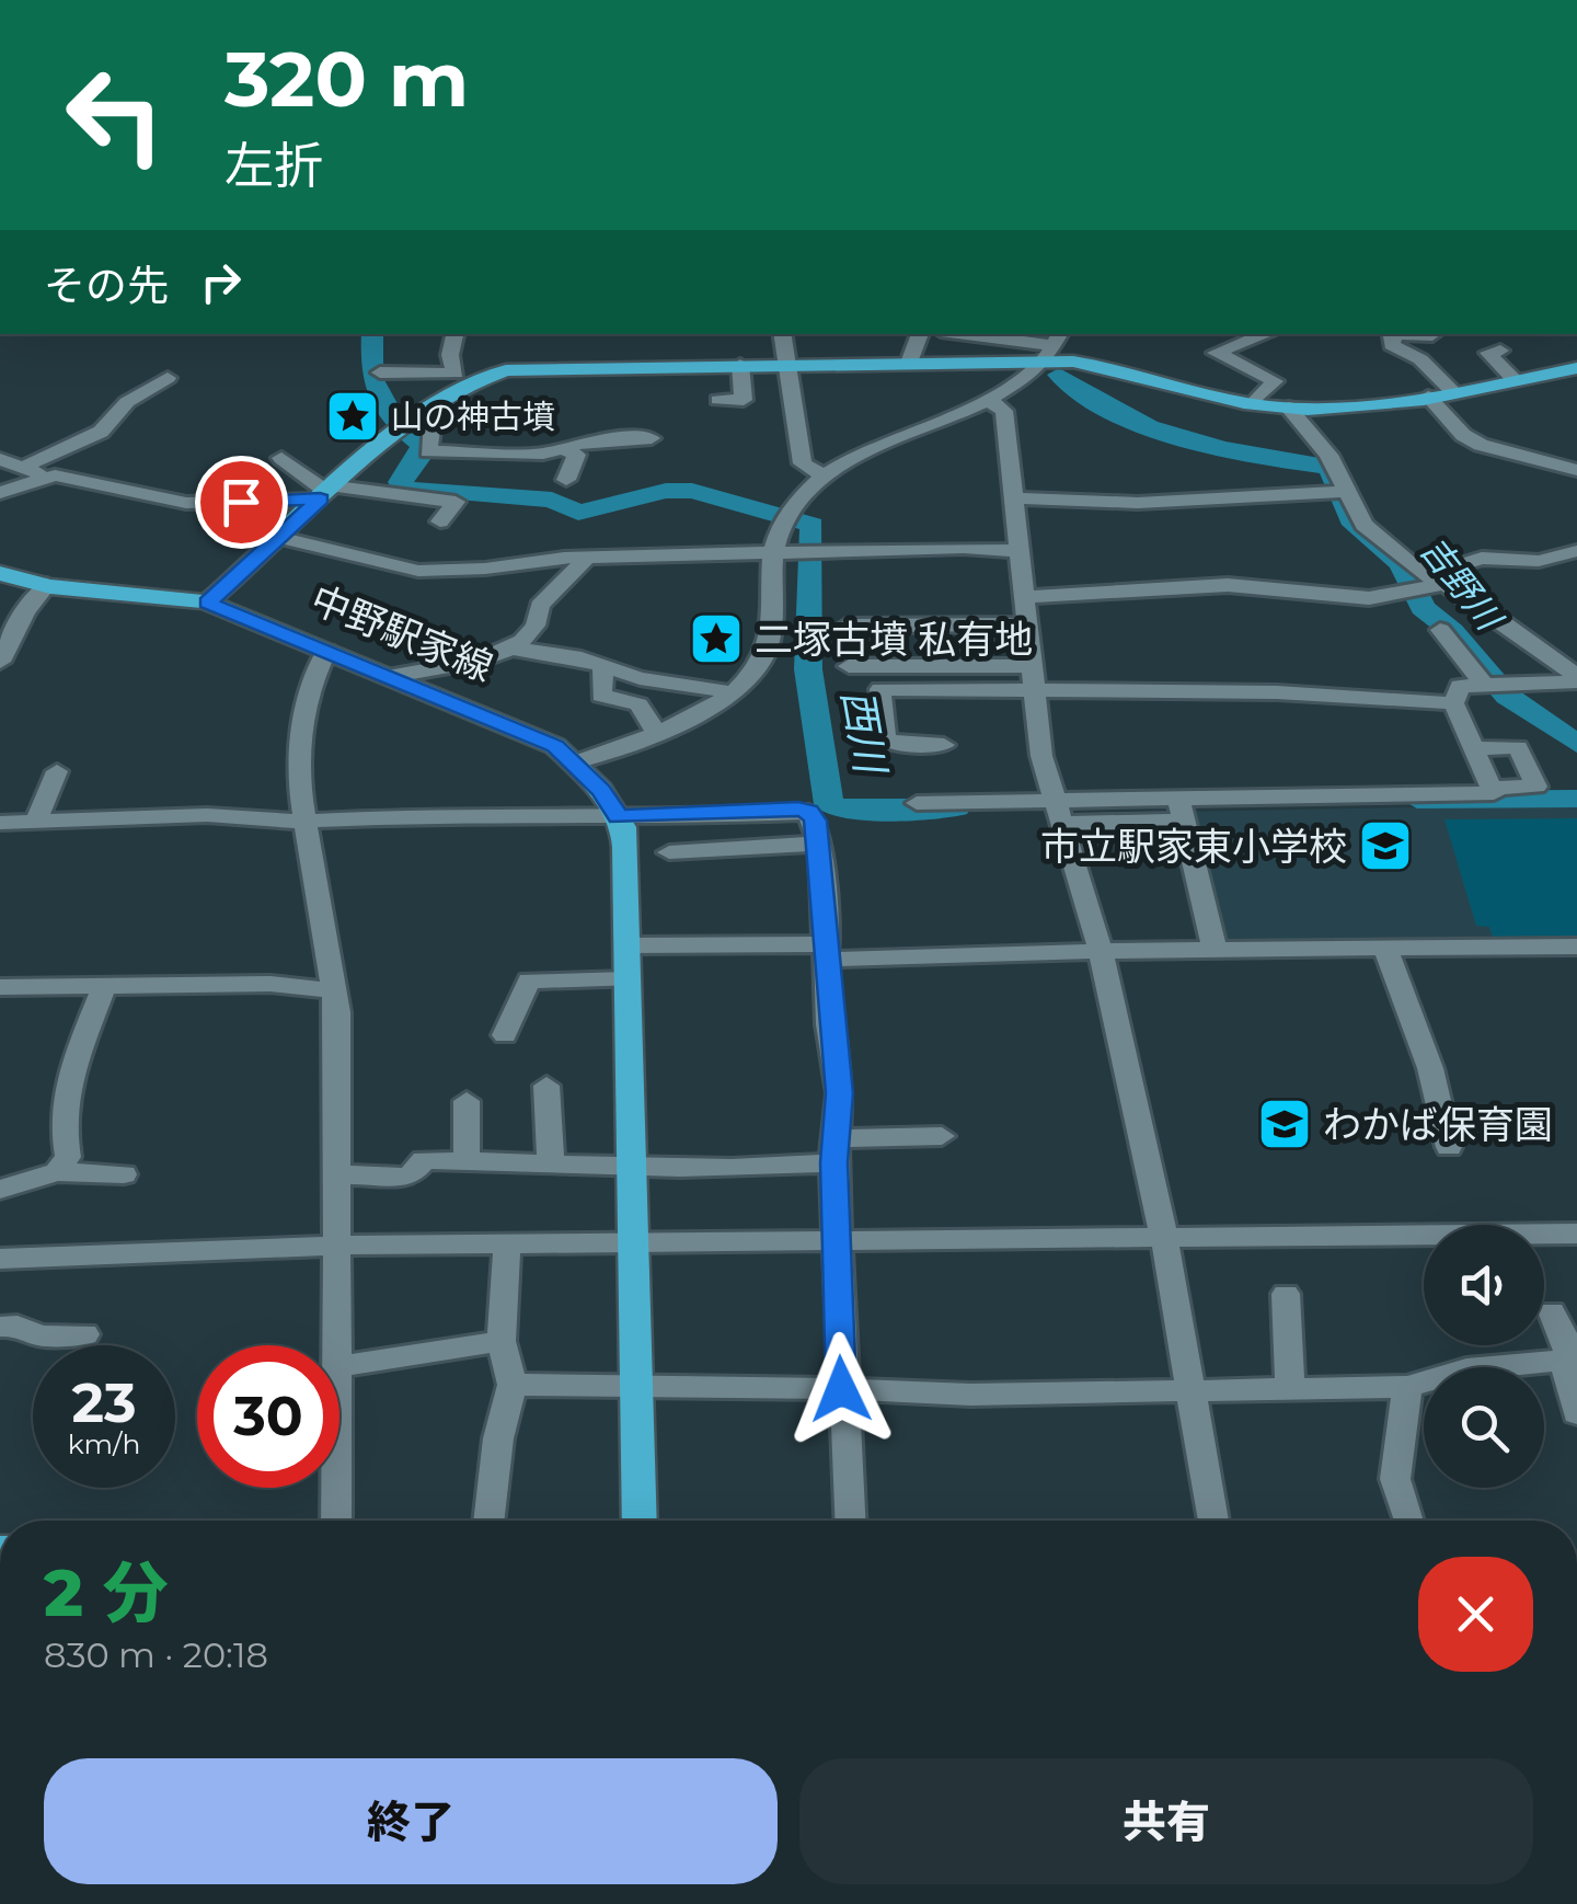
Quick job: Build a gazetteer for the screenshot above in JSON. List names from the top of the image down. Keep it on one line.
{"streets":{"main road":["中野駅家線"]},"water":["吉野川","西川"],"places":{"place":["山の神古墳","二塚古墳 私有地"],"school or university":["市立駅家東小学校","わかば保育園"]},"page":{"turn":["320 m","左折"],"then":"その先","speed":"23 km/h","limit":"30","heading":["2 分","830 m · 20:18"],"buttons":["終了","共有"]}}
